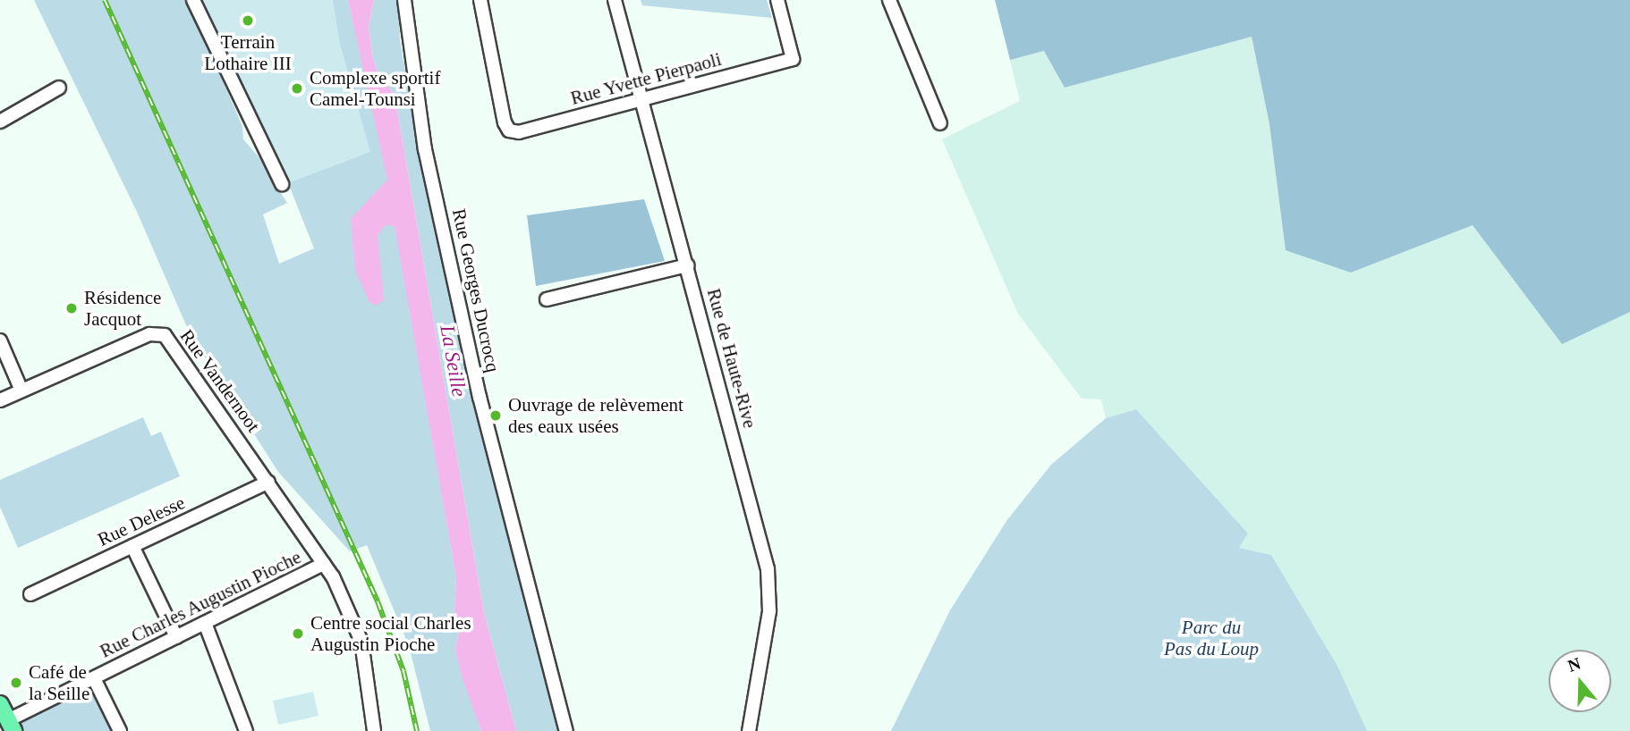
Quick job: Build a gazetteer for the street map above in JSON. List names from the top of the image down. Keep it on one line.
{"streets":{"street":["Rue Yvette Pierpaoli","Rue Georges Ducrocq","Rue de Haute-Rive","Rue Vandernoot","Rue Delesse","Rue Charles Augustin Pioche"]},"crossings":[["Rue Yvette Pierpaoli","Rue de Haute-Rive"],["Rue Vandernoot","Rue Delesse"],["Rue Vandernoot","Rue Charles Augustin Pioche"]],"water":["La Seille"],"parks":["Parc du Pas du Loup"],"places":["Terrain Lothaire III","Complexe sportif Camel-Tounsi","Résidence Jacquot","Ouvrage de relèvement des eaux usées","Centre social Charles Augustin Pioche","Café de la Seille"],"north":"top"}
